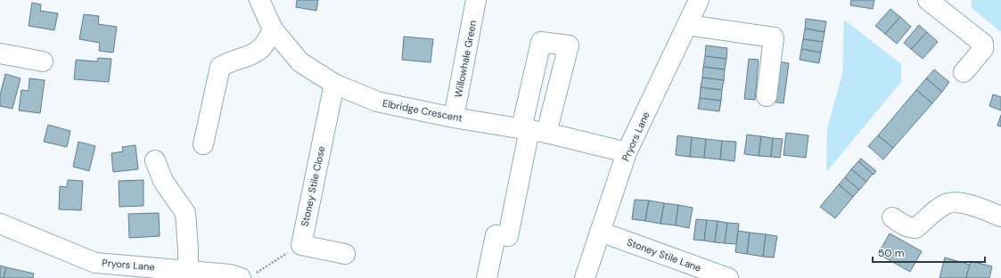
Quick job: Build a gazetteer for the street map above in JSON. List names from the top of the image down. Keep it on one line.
{"streets":{"street":["Willowhale Green","Elbridge Crescent","Pryors Lane","Stoney Stile Close","Stoney Stile Lane"]},"crossings":[["Willowhale Green","Elbridge Crescent"],["Elbridge Crescent","Pryors Lane"],["Elbridge Crescent","Stoney Stile Close"],["Pryors Lane","Stoney Stile Lane"]],"scale_bar":"50 m"}
